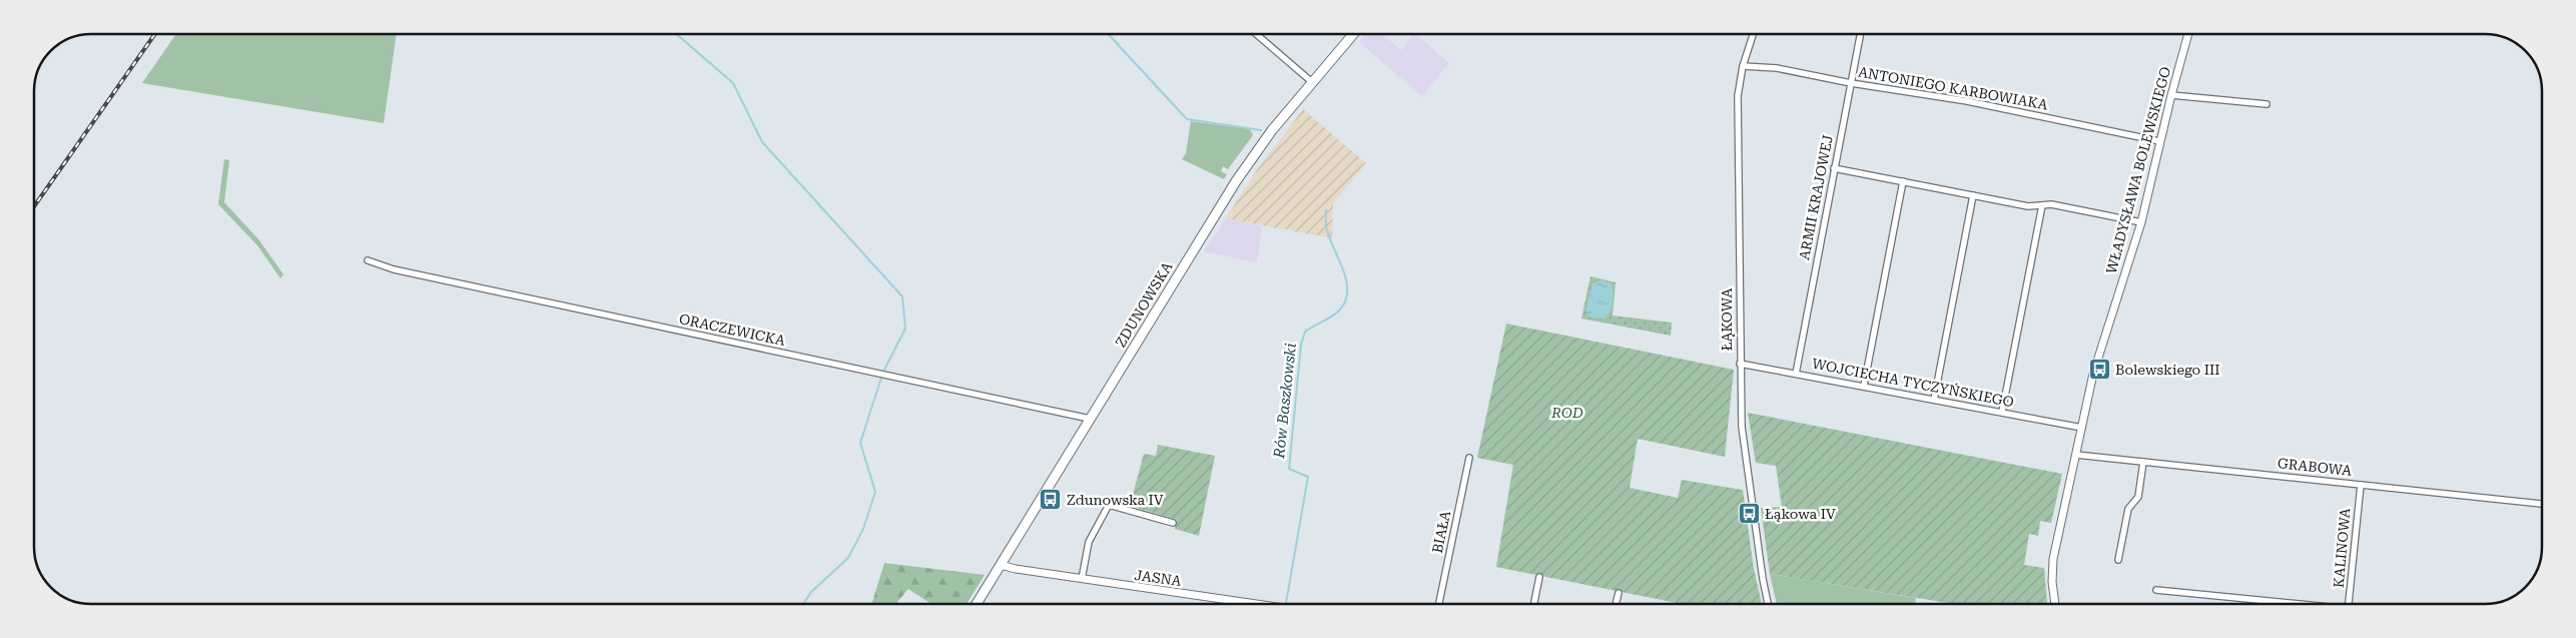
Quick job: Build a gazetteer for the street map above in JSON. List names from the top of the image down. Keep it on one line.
{"streets":{"main road":["ZDUNOWSKA"],"street":["ANTONIEGO KARBOWIAKA","WŁADYSŁAWA BOLEWSKIEGO","ARMII KRAJOWEJ","ŁĄKOWA","ORACZEWICKA","WOJCIECHA TYCZYŃSKIEGO","GRABOWA","BIAŁA","KALINOWA","JASNA"]},"crossings":[["ANTONIEGO KARBOWIAKA","WŁADYSŁAWA BOLEWSKIEGO"],["ANTONIEGO KARBOWIAKA","ARMII KRAJOWEJ"],["ANTONIEGO KARBOWIAKA","ŁĄKOWA"],["WŁADYSŁAWA BOLEWSKIEGO","WOJCIECHA TYCZYŃSKIEGO"],["WŁADYSŁAWA BOLEWSKIEGO","GRABOWA"],["ARMII KRAJOWEJ","WOJCIECHA TYCZYŃSKIEGO"],["ZDUNOWSKA","ORACZEWICKA"],["ZDUNOWSKA","JASNA"],["ŁĄKOWA","WOJCIECHA TYCZYŃSKIEGO"],["GRABOWA","KALINOWA"]],"water":["Rów Baszkowski"],"parks":["ROD"],"places":{"bus stop":["Bolewskiego III","Zdunowska IV","Łąkowa IV"]}}
